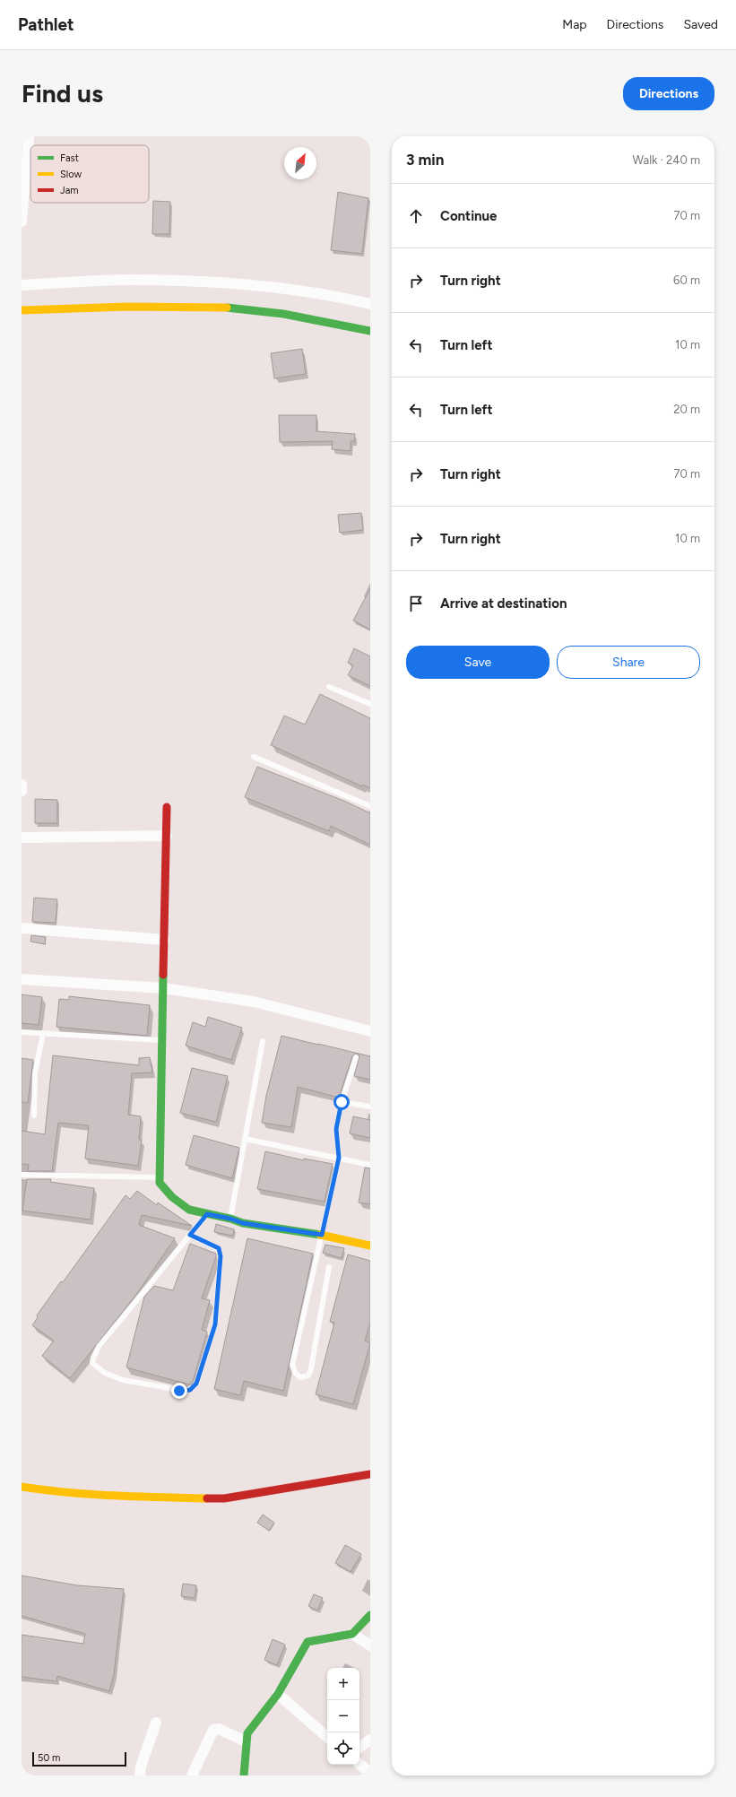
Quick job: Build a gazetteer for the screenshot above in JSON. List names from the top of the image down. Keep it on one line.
{"legend":["Fast","Slow","Jam"],"scale_bar":"50 m","north":"top right","page":{"header":"Pathlet","nav":["Map","Directions","Saved"],"buttons":["Directions",["Save","Share"]],"title":"Find us","heading":["3 min","Walk · 240 m"],"list":[["Continue","70 m"],["Turn right","60 m"],["Turn left","10 m"],["Turn left","20 m"],["Turn right","70 m"],["Turn right","10 m"],"Arrive at destination"],"map_buttons":["+","−"],"scale":"50 m"}}
